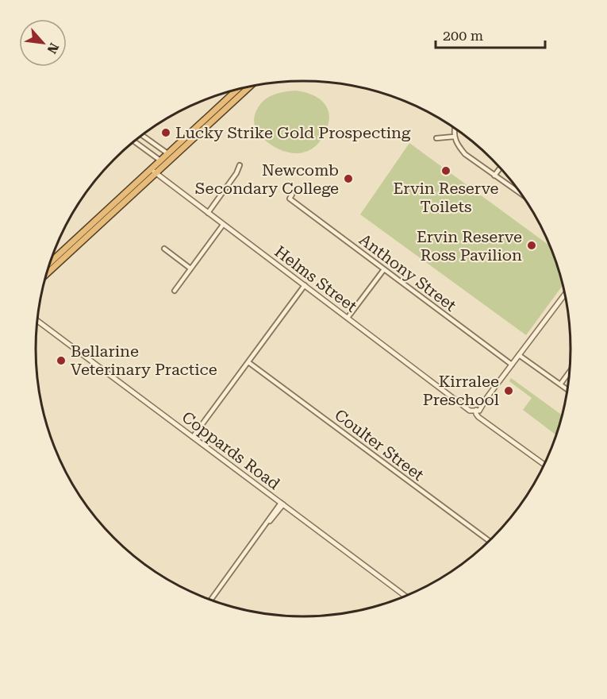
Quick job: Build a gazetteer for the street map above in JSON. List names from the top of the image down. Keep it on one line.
{"streets":{"street":["Anthony Street","Helms Street","Coulter Street","Coppards Road"]},"places":["Lucky Strike Gold Prospecting","Ervin Reserve Toilets","Newcomb Secondary College","Ervin Reserve Ross Pavilion","Bellarine Veterinary Practice","Kirralee Preschool"],"scale_bar":"200 m","north":"bottom right"}
